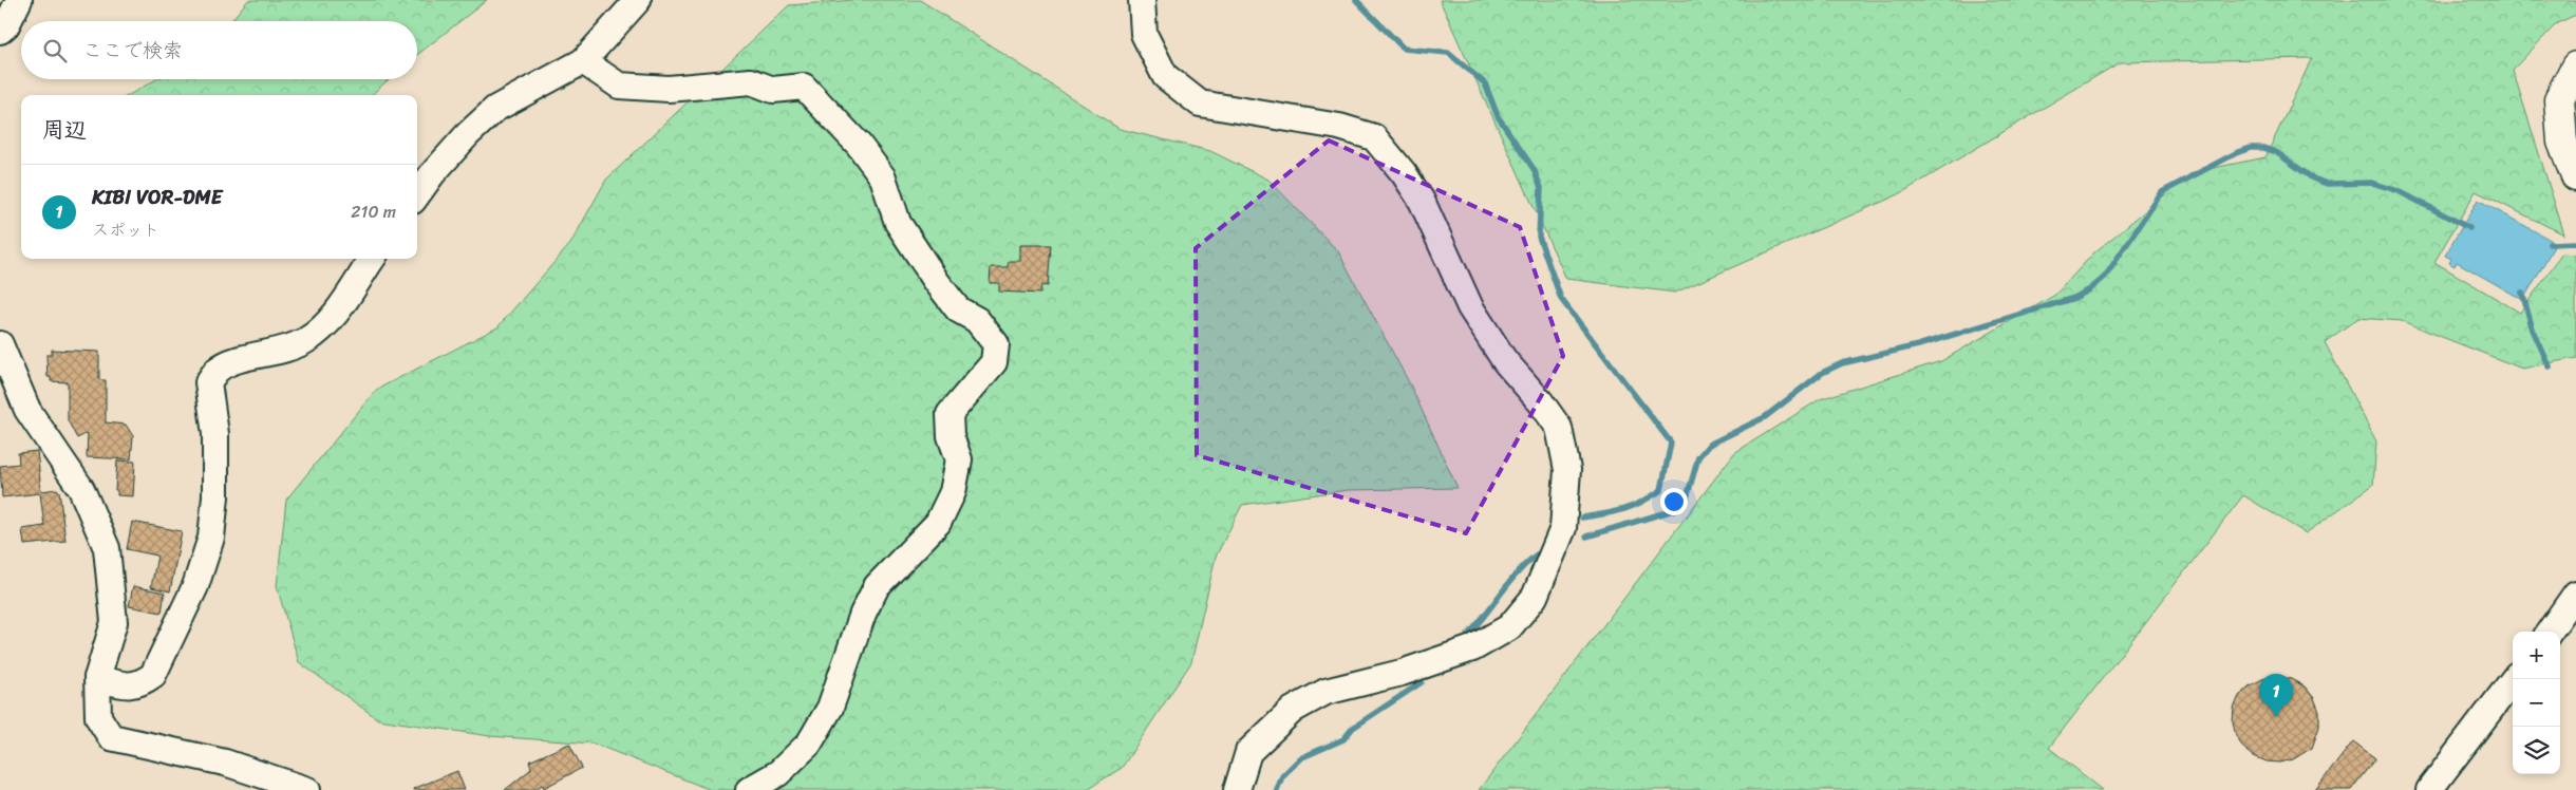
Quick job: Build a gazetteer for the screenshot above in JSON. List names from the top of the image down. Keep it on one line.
{"page":{"search":"ここで検索","heading":"周辺","list":[{"mark":"1","name":"KIBI VOR-DME","note":"スポット","value":"210 m"}],"map_buttons":["+","−"],"pins":"1"}}
